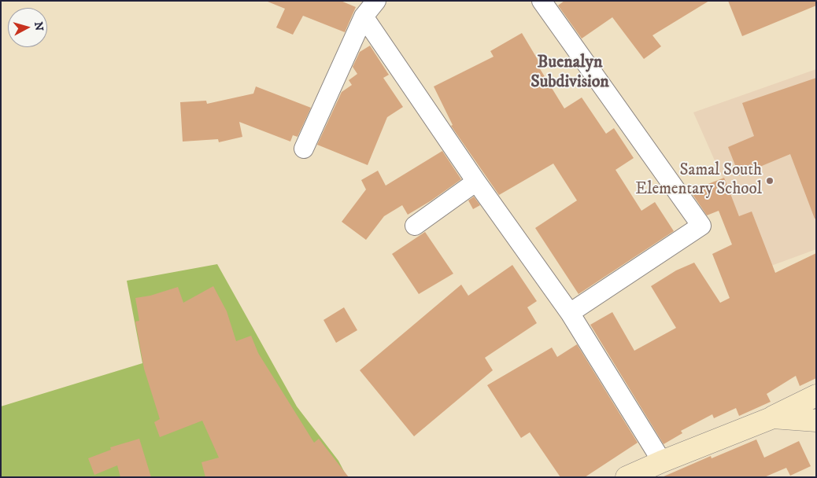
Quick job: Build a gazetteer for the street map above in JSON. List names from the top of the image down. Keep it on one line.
{"districts":["Buenalyn Subdivision"],"places":["Samal South Elementary School"],"north":"right"}
